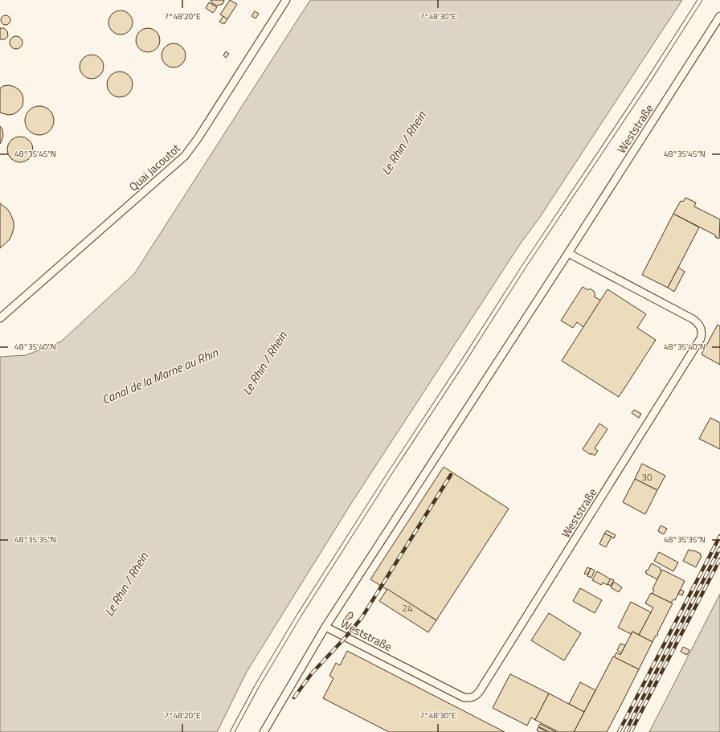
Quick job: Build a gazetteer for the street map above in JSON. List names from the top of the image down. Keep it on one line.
{"streets":{"street":["Weststraße","Quai Jacoutot"]},"water":["Le Rhin / Rhein","Canal de la Marne au Rhin"],"house_numbers":["30","24"],"coordinates":["7°48'20\"E","7°48'30\"E","48°35'45\"N","48°35'40\"N","48°35'35\"N"]}
